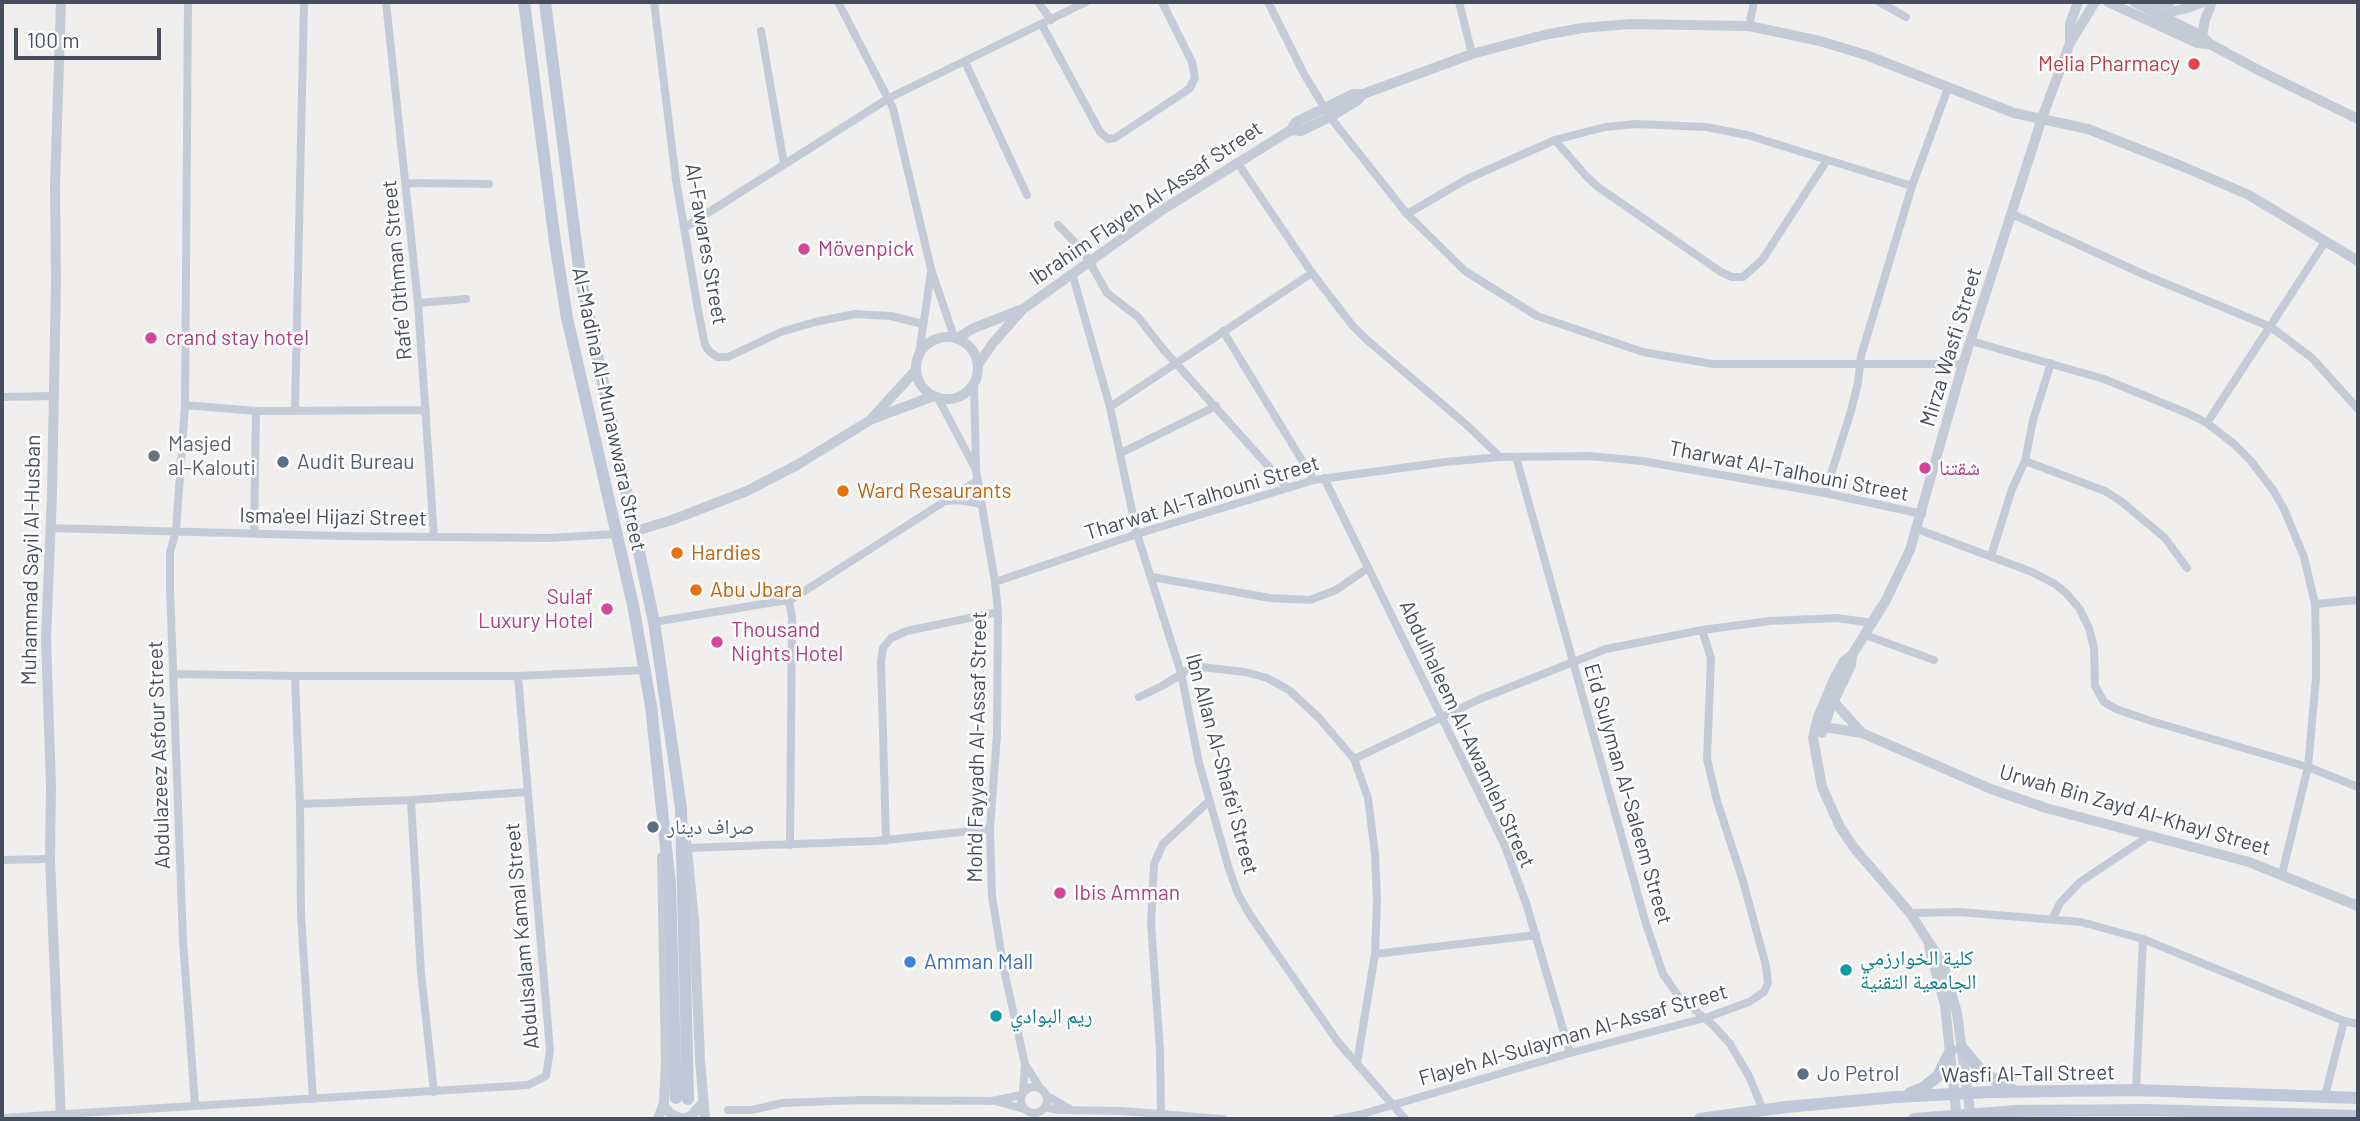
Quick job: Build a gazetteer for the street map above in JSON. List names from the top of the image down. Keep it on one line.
{"streets":{"main road":["Al-Madina Al-Munawwara Street","Wasfi Al-Tall Street"],"street":["Ibrahim Flayeh Al-Assaf Street","Al-Fawares Street","Rafe' Othman Street","Mirza Wasfi Street","Tharwat Al-Talhouni Street","Isma'eel Hijazi Street","Muhammad Sayil Al-Husban","Abdulhaleem Al-Awamleh Street","Moh'd Fayyadh Al-Assaf Street","Abdulazeez Asfour Street","Ibn Allan Al-Shafe'i Street","Eid Sulyman Al-Saleem Street","Urwah Bin Zayd Al-Khayl Street","Abdulsalam Kamal Street","Flayeh Al-Sulayman Al-Assaf Street"]},"crossings":[["Ibrahim Flayeh Al-Assaf Street","Mirza Wasfi Street"],["Ibrahim Flayeh Al-Assaf Street","Moh'd Fayyadh Al-Assaf Street"],["Ibrahim Flayeh Al-Assaf Street","Ibn Allan Al-Shafe'i Street"],["Rafe' Othman Street","Isma'eel Hijazi Street"],["Mirza Wasfi Street","Tharwat Al-Talhouni Street"],["Mirza Wasfi Street","Urwah Bin Zayd Al-Khayl Street"],["Mirza Wasfi Street","Wasfi Al-Tall Street"],["Al-Madina Al-Munawwara Street","Isma'eel Hijazi Street"],["Tharwat Al-Talhouni Street","Abdulhaleem Al-Awamleh Street"],["Tharwat Al-Talhouni Street","Moh'd Fayyadh Al-Assaf Street"],["Tharwat Al-Talhouni Street","Ibn Allan Al-Shafe'i Street"],["Tharwat Al-Talhouni Street","Eid Sulyman Al-Saleem Street"],["Isma'eel Hijazi Street","Muhammad Sayil Al-Husban"],["Isma'eel Hijazi Street","Abdulazeez Asfour Street"],["Muhammad Sayil Al-Husban","Abdulsalam Kamal Street"],["Abdulhaleem Al-Awamleh Street","Flayeh Al-Sulayman Al-Assaf Street"],["Abdulazeez Asfour Street","Abdulsalam Kamal Street"],["Ibn Allan Al-Shafe'i Street","Flayeh Al-Sulayman Al-Assaf Street"],["Eid Sulyman Al-Saleem Street","Flayeh Al-Sulayman Al-Assaf Street"],["Eid Sulyman Al-Saleem Street","Wasfi Al-Tall Street"]],"places":["Melia Pharmacy","Mövenpick","crand stay hotel","Masjed al-Kalouti","Audit Bureau","شقتنا","Ward Resaurants","Hardies","Abu Jbara","Sulaf Luxury Hotel","Thousand Nights Hotel","صراف دينار","Ibis Amman","Amman Mall","كلية الخوارزمي الجامعية التقنية","ريم البوادي","Jo Petrol"],"scale_bar":"100 m"}
